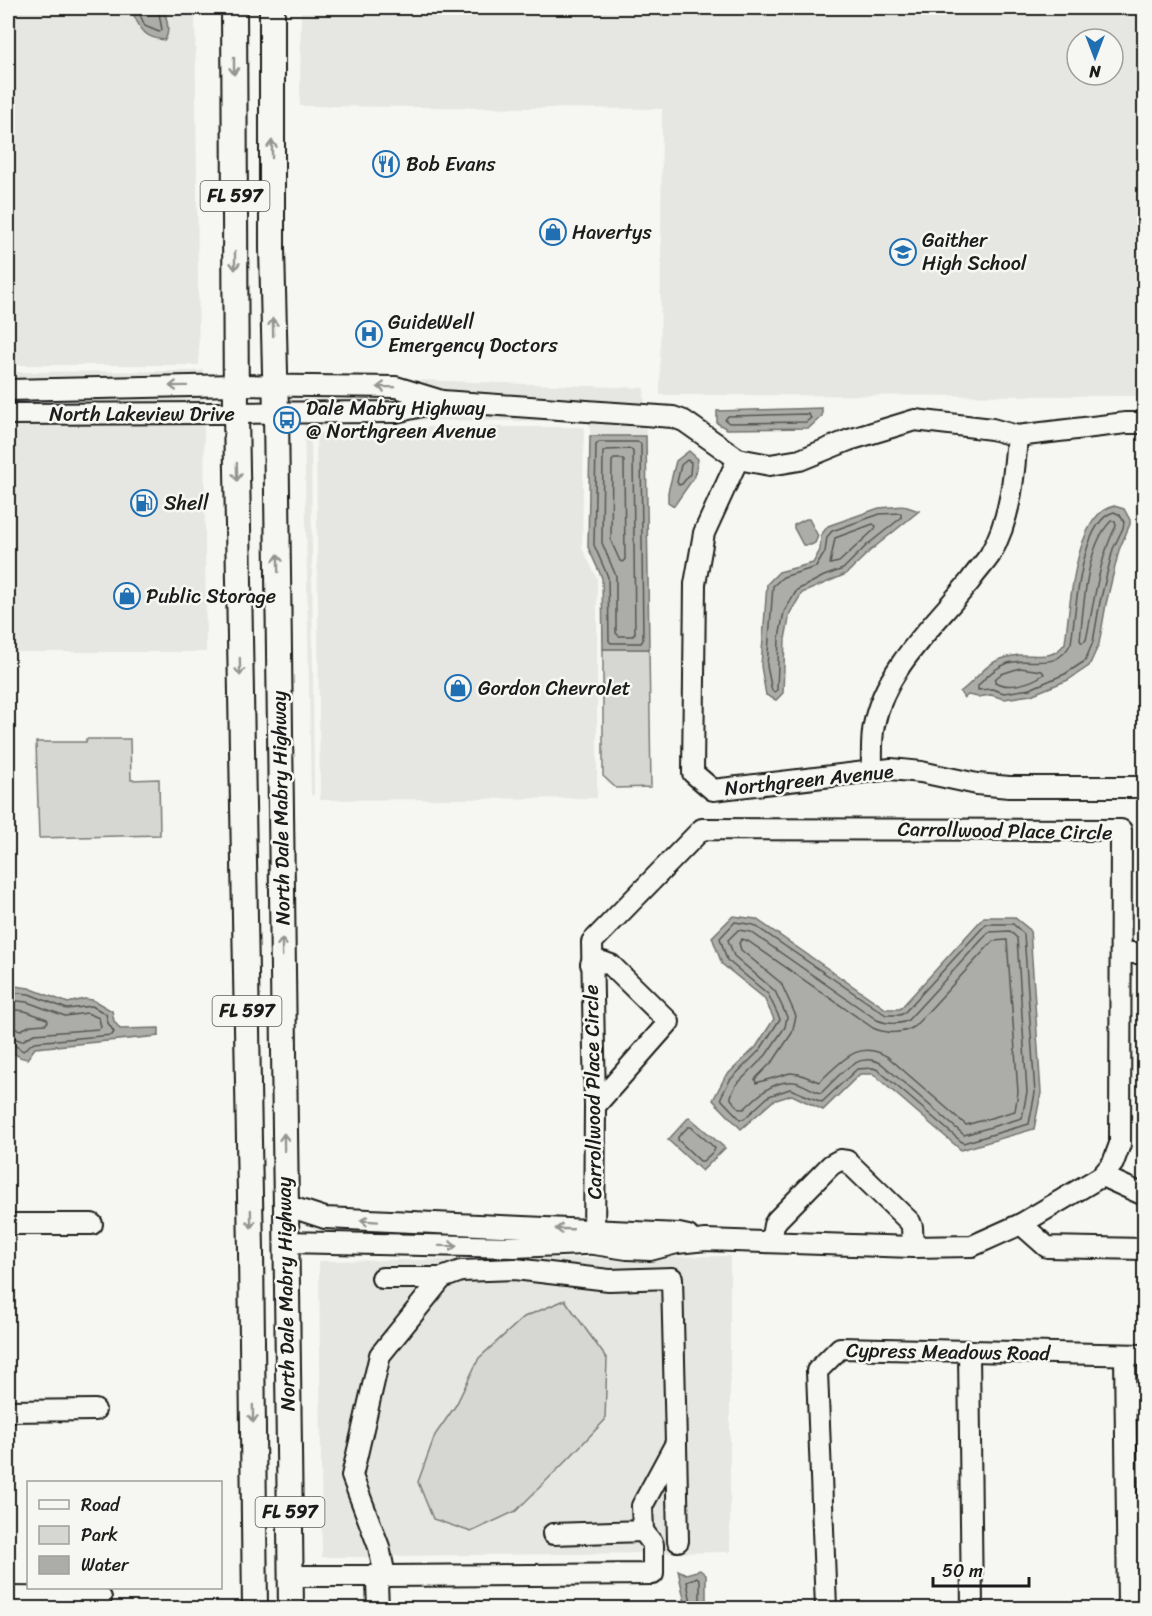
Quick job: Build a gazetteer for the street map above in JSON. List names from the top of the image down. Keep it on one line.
{"streets":{"main road":["FL 597","North Dale Mabry Highway"],"street":["North Lakeview Drive","Northgreen Avenue","Carrollwood Place Circle","Cypress Meadows Road"]},"crossings":[["North Lakeview Drive","North Dale Mabry Highway"],["North Dale Mabry Highway","Carrollwood Place Circle"]],"places":{"restaurant":["Bob Evans"],"shop":["Havertys","Public Storage","Gordon Chevrolet"],"school or university":["Gaither High School"],"hospital":["GuideWell Emergency Doctors"],"bus stop":["Dale Mabry Highway @ Northgreen Avenue"],"fuel station":["Shell"]},"legend":["Road","Park","Water"],"scale_bar":"50 m","north":"bottom"}
